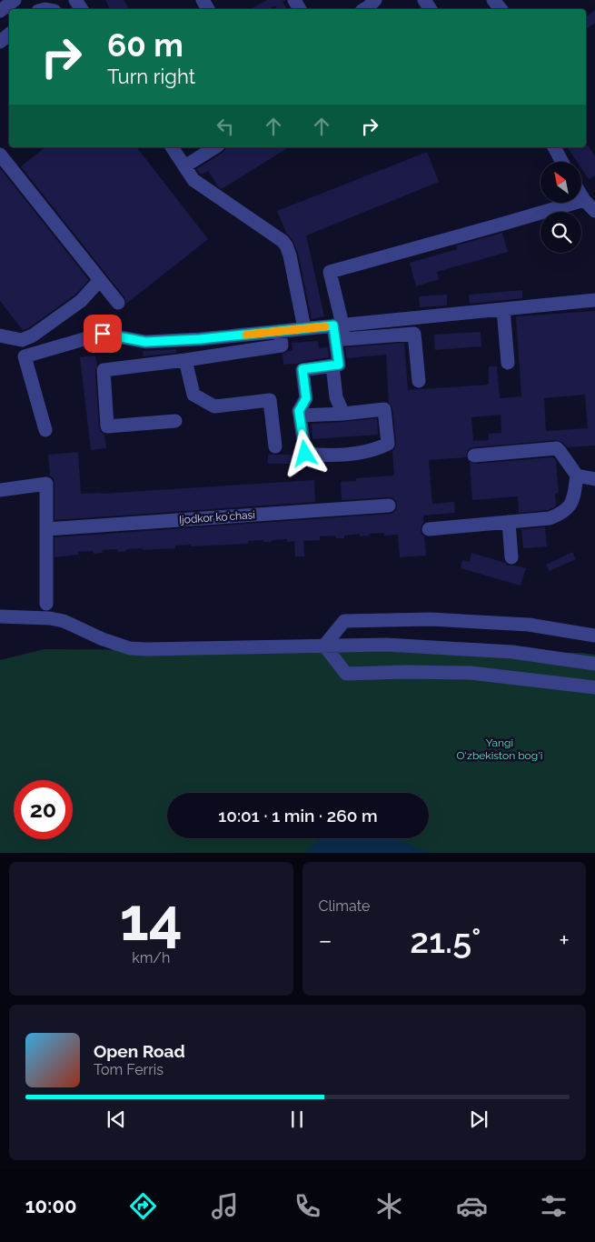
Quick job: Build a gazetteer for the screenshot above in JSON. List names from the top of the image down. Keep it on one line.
{"streets":{"street":["Ijodkor koʻchasi"]},"parks":["Yangi O'zbekiston bog'i"],"north":"top left","page":{"turn":["60 m","Turn right"],"limit":"20","trip":"10:01 · 1 min · 260 m","tile":[["14","km/h"],"Climate"],"heat":["−","21.5°","+"],"song":["Open Road","Tom Ferris"],"tabs":"10:00"}}
